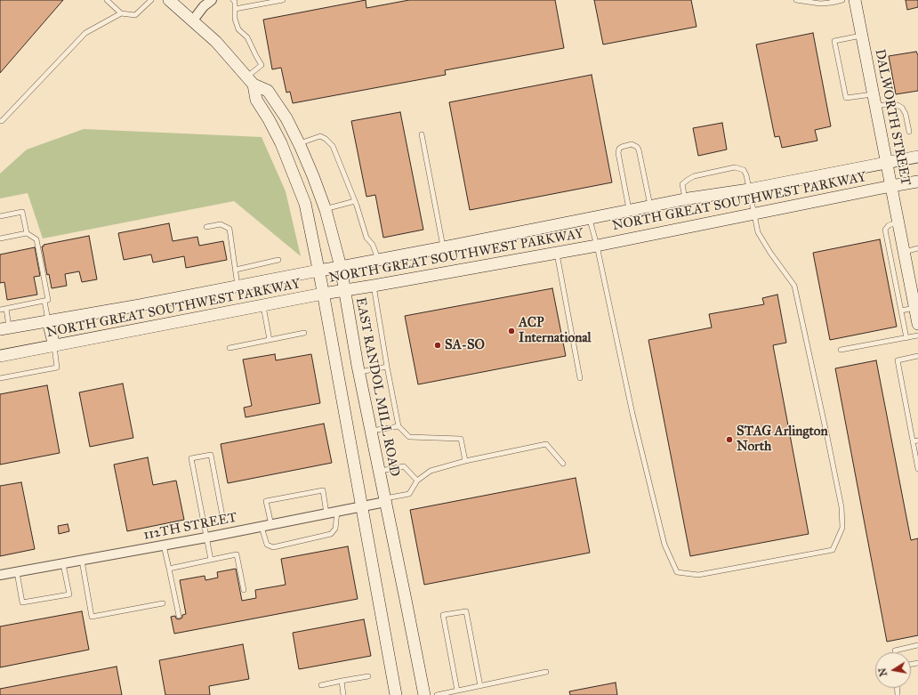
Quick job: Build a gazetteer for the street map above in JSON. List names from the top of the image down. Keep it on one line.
{"streets":{"main road":["DALWORTH STREET","NORTH GREAT SOUTHWEST PARKWAY","EAST RANDOL MILL ROAD"],"street":["112TH STREET"]},"crossings":[["DALWORTH STREET","NORTH GREAT SOUTHWEST PARKWAY"],["NORTH GREAT SOUTHWEST PARKWAY","EAST RANDOL MILL ROAD"],["EAST RANDOL MILL ROAD","112TH STREET"]],"places":["ACP International","SA-SO","STAG Arlington North"],"north":"left"}
